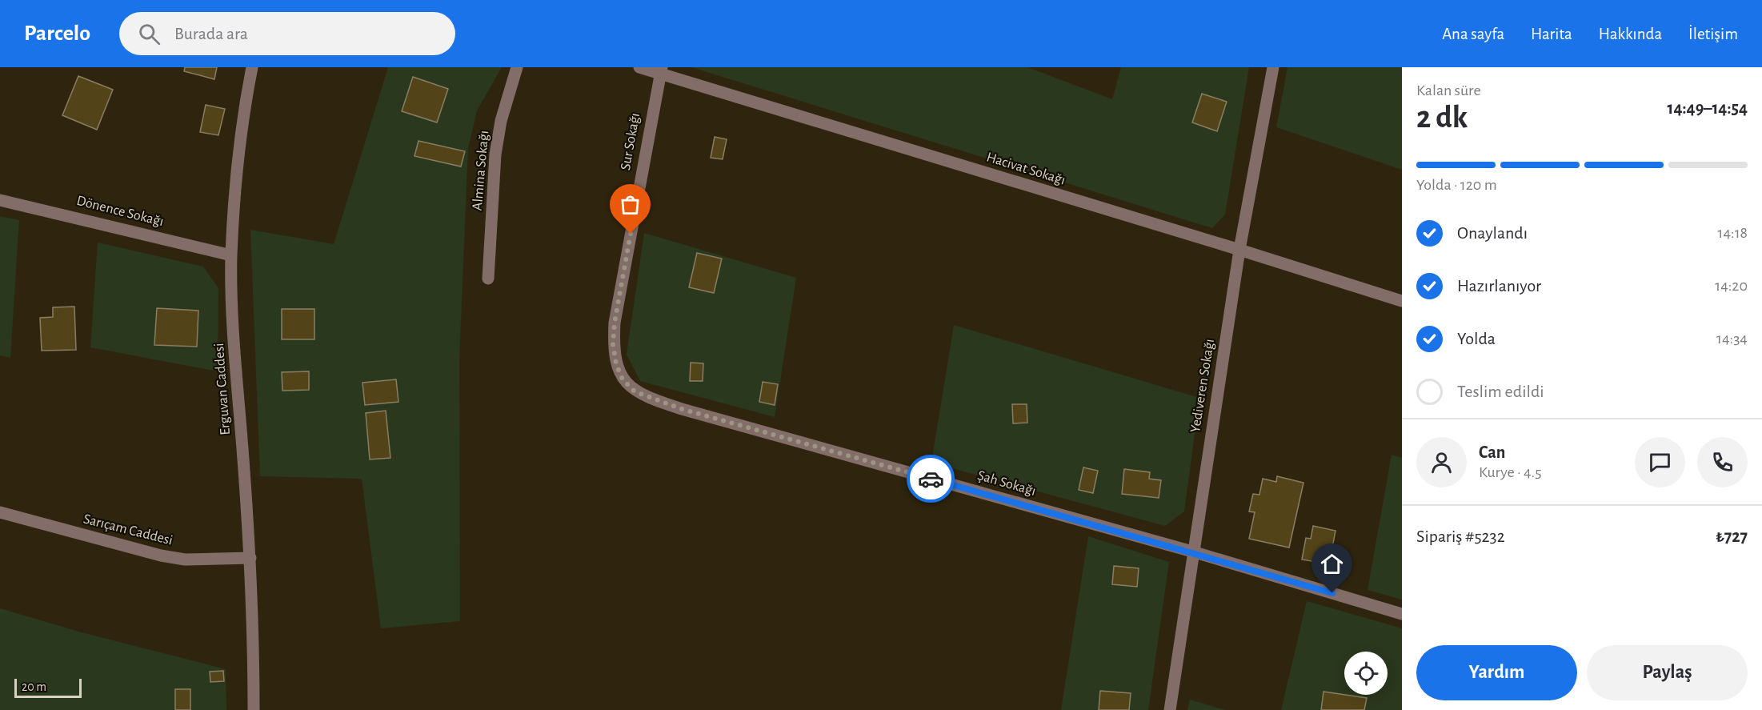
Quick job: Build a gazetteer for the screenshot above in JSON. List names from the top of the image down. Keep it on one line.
{"streets":{"street":["Sur Sokağı","Hacivat Sokağı","Almina Sokağı","Dönence Sokağı","Yediveren Sokağı","Erguvan Caddesi","Şah Sokağı","Sarıçam Caddesi"]},"crossings":[["Sur Sokağı","Hacivat Sokağı"],["Sur Sokağı","Şah Sokağı"],["Hacivat Sokağı","Yediveren Sokağı"],["Dönence Sokağı","Erguvan Caddesi"],["Yediveren Sokağı","Şah Sokağı"],["Erguvan Caddesi","Sarıçam Caddesi"]],"scale_bar":"20 m","page":{"header":"Parcelo","search":"Burada ara","nav":["Ana sayfa","Harita","Hakkında","İletişim"],"heading":["2 dk","Kalan süre","14:49–14:54"],"panel":["Can","Kurye · 4.5","Sipariş #5232","₺727"],"bar":"Yolda · 120 m","list":[["Onaylandı","14:18"],["Hazırlanıyor","14:20"],["Yolda","14:34"],"Teslim edildi"],"buttons":["Yardım","Paylaş"],"scale":"20 m"}}
